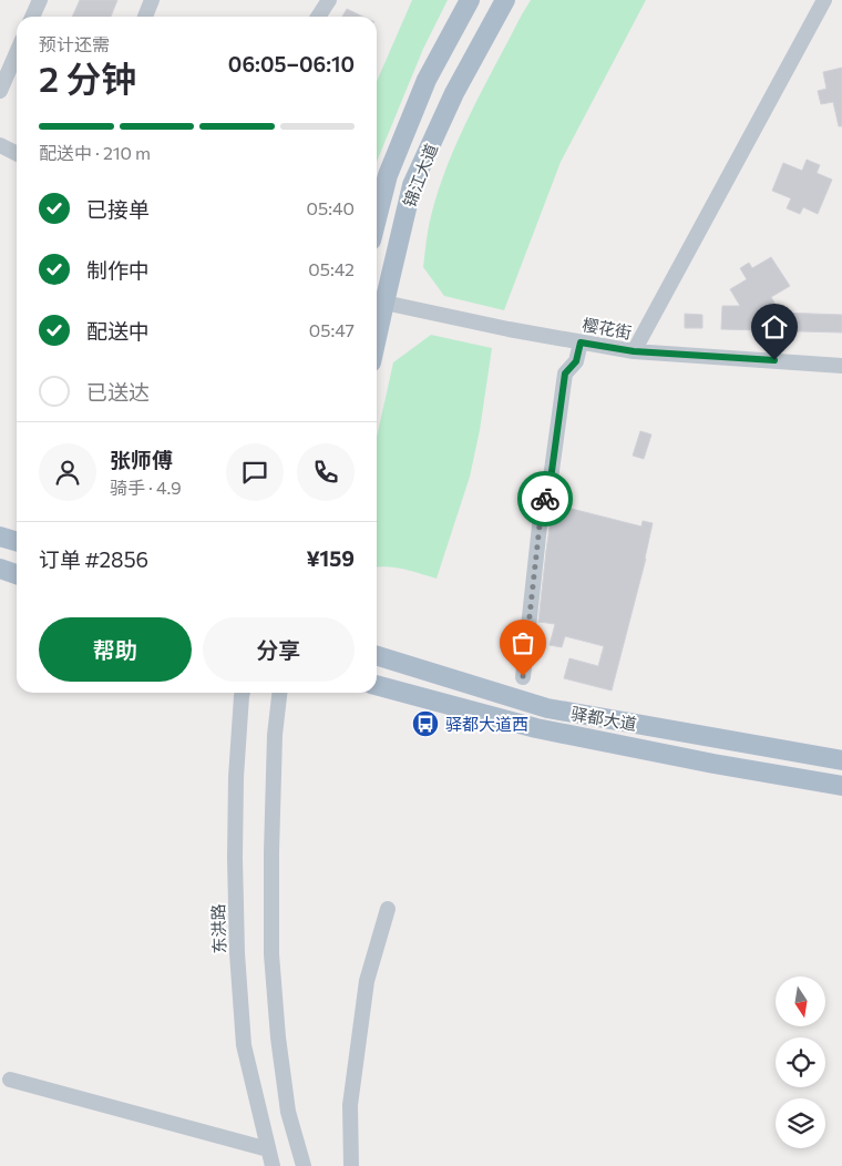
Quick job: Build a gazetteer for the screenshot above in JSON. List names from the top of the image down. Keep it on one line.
{"streets":{"main road":["锦江大道","驿都大道"],"street":["樱花街","东洪路"]},"crossings":[["锦江大道","樱花街"]],"places":{"bus stop":["驿都大道西"]},"north":"bottom","page":{"heading":["2 分钟","预计还需","06:05–06:10"],"panel":["张师傅","骑手 · 4.9","订单 #2856","¥159"],"bar":"配送中 · 210 m","list":[["已接单","05:40"],["制作中","05:42"],["配送中","05:47"],"已送达"],"buttons":["帮助","分享"]}}
